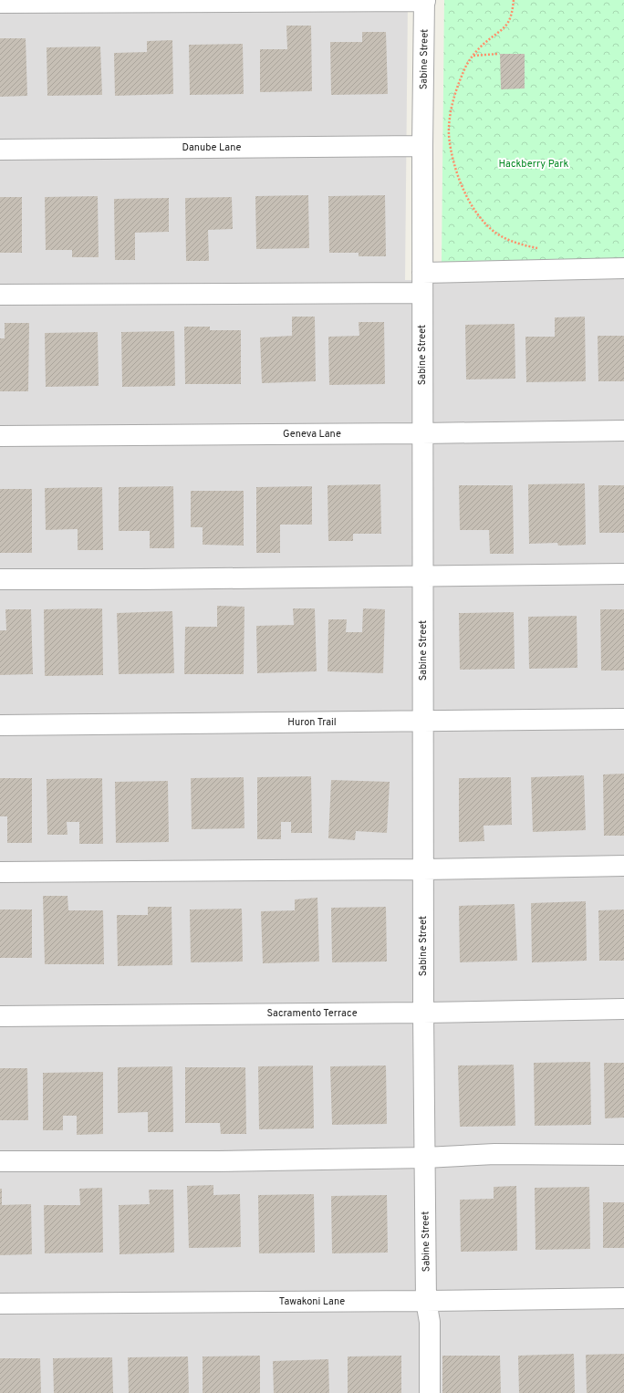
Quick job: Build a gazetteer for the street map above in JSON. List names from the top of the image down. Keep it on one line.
{"streets":{"street":["Sabine Street","Danube Lane","Geneva Lane","Huron Trail","Sacramento Terrace","Tawakoni Lane"]},"crossings":[["Sabine Street","Danube Lane"],["Sabine Street","Geneva Lane"],["Sabine Street","Huron Trail"],["Sabine Street","Sacramento Terrace"],["Sabine Street","Tawakoni Lane"]],"parks":["Hackberry Park"]}
